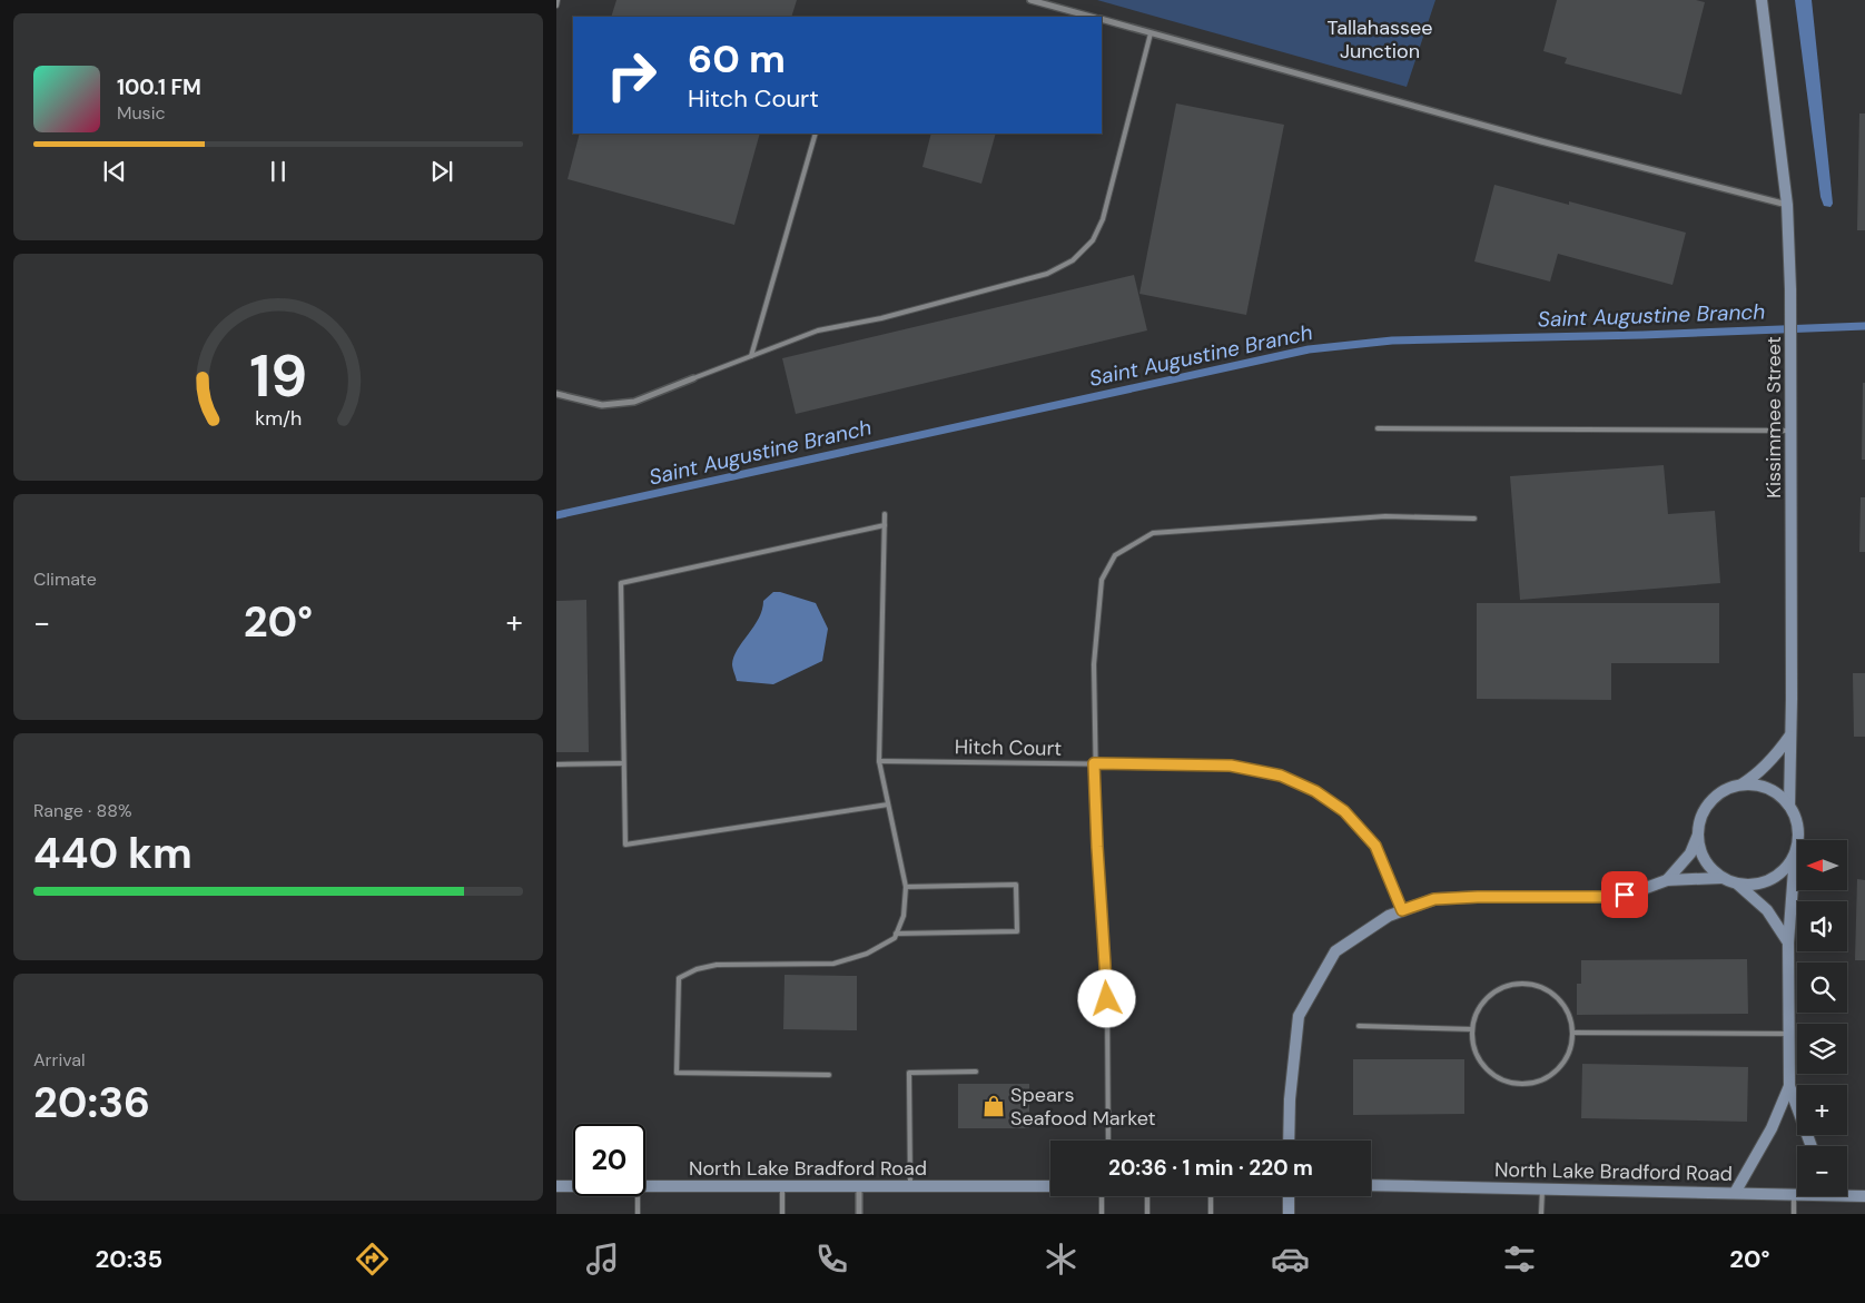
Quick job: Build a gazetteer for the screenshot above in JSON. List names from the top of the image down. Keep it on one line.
{"streets":{"street":["Kissimmee Street","North Lake Bradford Road"],"lane":["Hitch Court"]},"water":["Saint Augustine Branch"],"parks":["Tallahassee Junction"],"places":{"shop":["Spears Seafood Market"]},"north":"left","page":{"turn":["60 m","Hitch Court"],"song":["100.1 FM","Music"],"tile":["Climate",["Range · 88%","440 km"],["Arrival","20:36"]],"heat":["−","20°","+"],"map_buttons":["+","−"],"limit":"20","trip":"20:36 · 1 min · 220 m","tabs":["20:35","20°"],"gauge":["19","km/h"]}}
